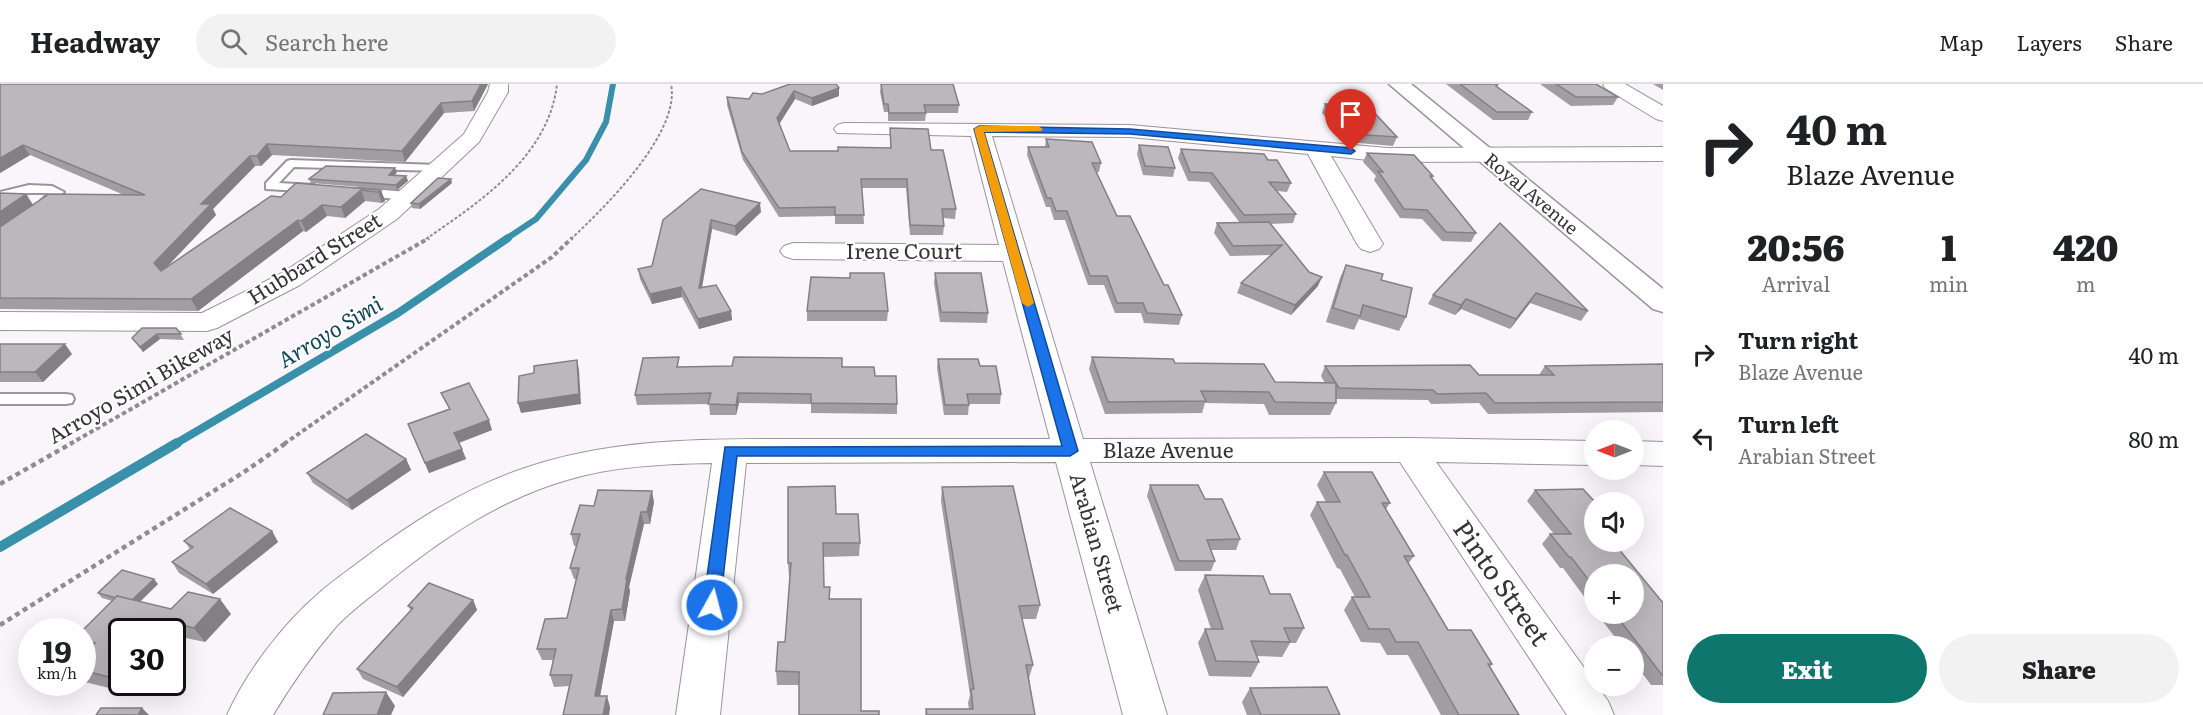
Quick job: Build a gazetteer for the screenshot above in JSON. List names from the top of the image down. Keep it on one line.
{"streets":{"main road":["Royal Avenue"],"street":["Irene Court","Hubbard Street","Blaze Avenue","Arabian Street","Pinto Street"],"path":["Arroyo Simi Bikeway"]},"crossings":[["Irene Court","Arabian Street"],["Blaze Avenue","Arabian Street"],["Blaze Avenue","Pinto Street"]],"water":["Arroyo Simi"],"north":"left","page":{"header":"Headway","search":"Search here","nav":["Map","Layers","Share"],"turn":["40 m","Blaze Avenue"],"eta":["20:56","Arrival","1","min","420","m"],"list":[{"name":"Turn right","note":"Blaze Avenue","value":"40 m"},{"name":"Turn left","note":"Arabian Street","value":"80 m"}],"map_buttons":["+","−"],"speed":"19 km/h","limit":"30","buttons":["Exit","Share"]}}
